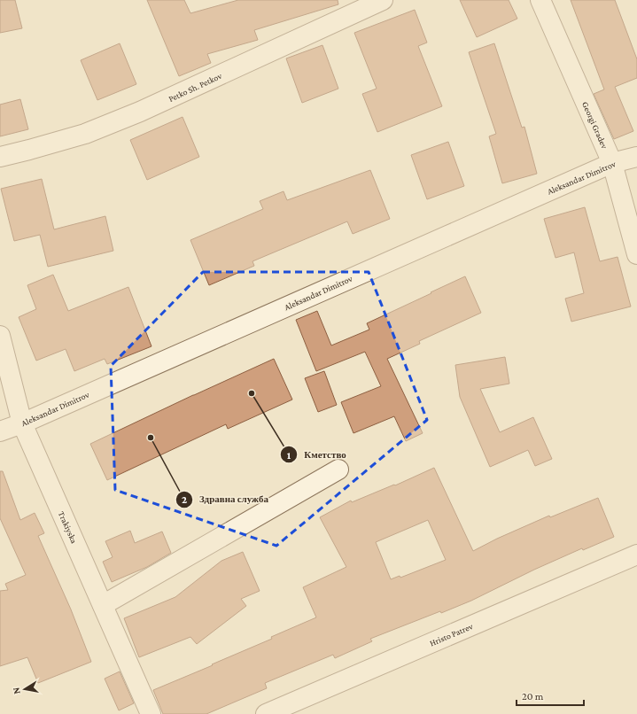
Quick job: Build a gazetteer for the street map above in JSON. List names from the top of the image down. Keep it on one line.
{"streets":{"street":["Petko Sh. Petkov","Georgi Gradev","Aleksandar Dimitrov","Trakiyska","Hristo Patrev"]},"crossings":[["Georgi Gradev","Aleksandar Dimitrov"],["Aleksandar Dimitrov","Trakiyska"]],"places":["Кметство","Здравна служба"],"scale_bar":"20 m","north":"left"}
